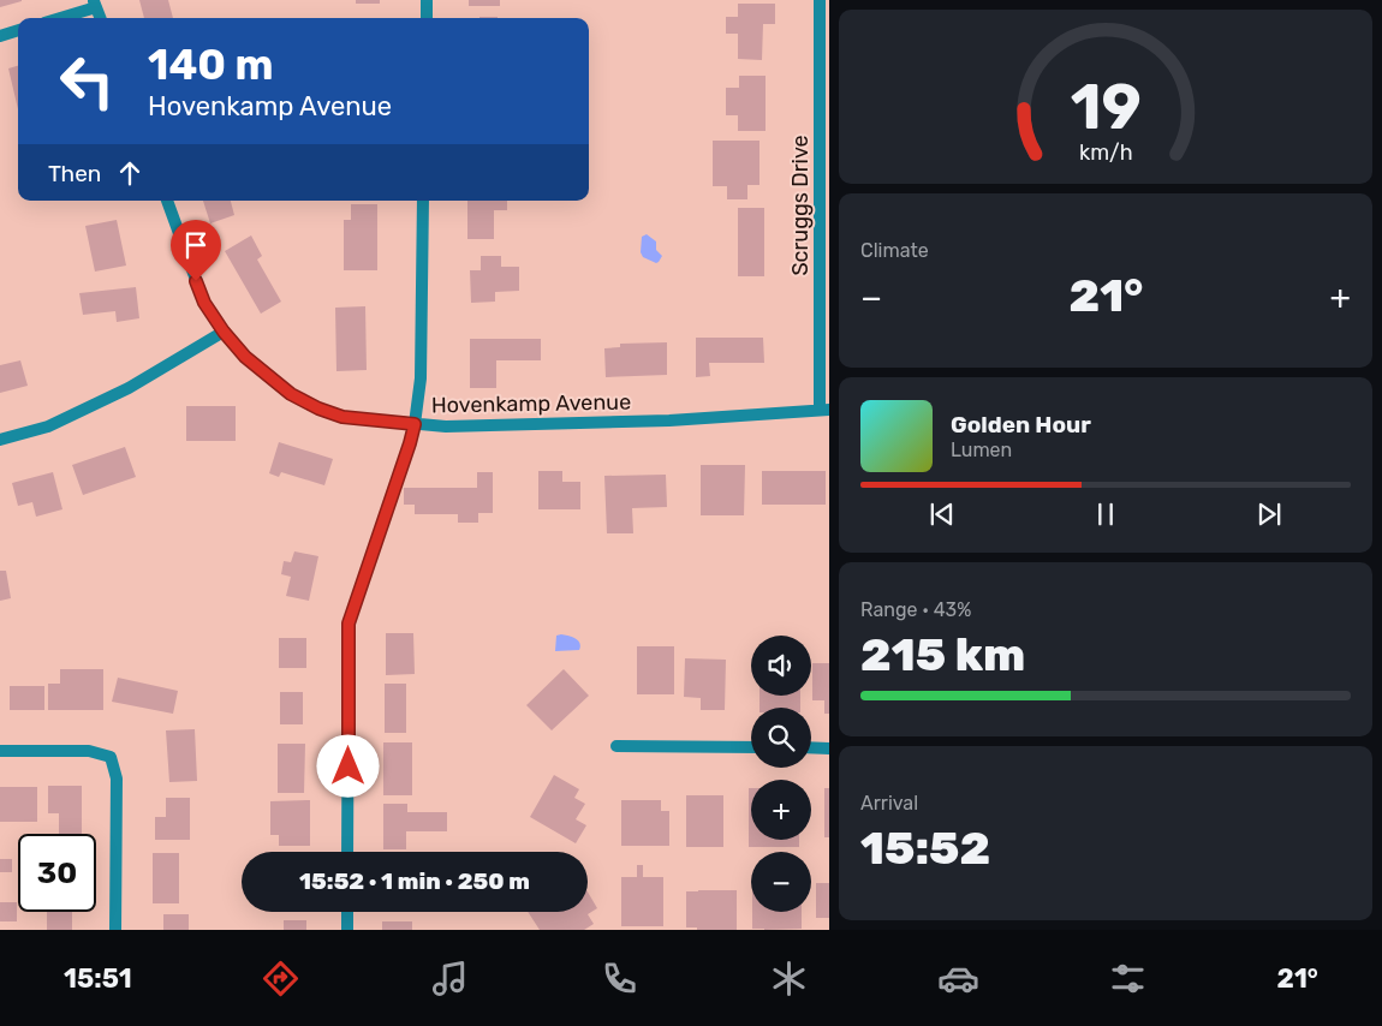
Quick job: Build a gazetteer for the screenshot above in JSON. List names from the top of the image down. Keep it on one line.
{"streets":{"street":["Scruggs Drive","Hovenkamp Avenue"]},"crossings":[["Scruggs Drive","Hovenkamp Avenue"]],"page":{"turn":["140 m","Hovenkamp Avenue"],"then":"Then","tile":["Climate",["Range · 43%","215 km"],["Arrival","15:52"]],"heat":["−","21°","+"],"song":["Golden Hour","Lumen"],"map_buttons":["+","−"],"limit":"30","trip":"15:52 · 1 min · 250 m","tabs":["15:51","21°"],"gauge":["19","km/h"]}}
